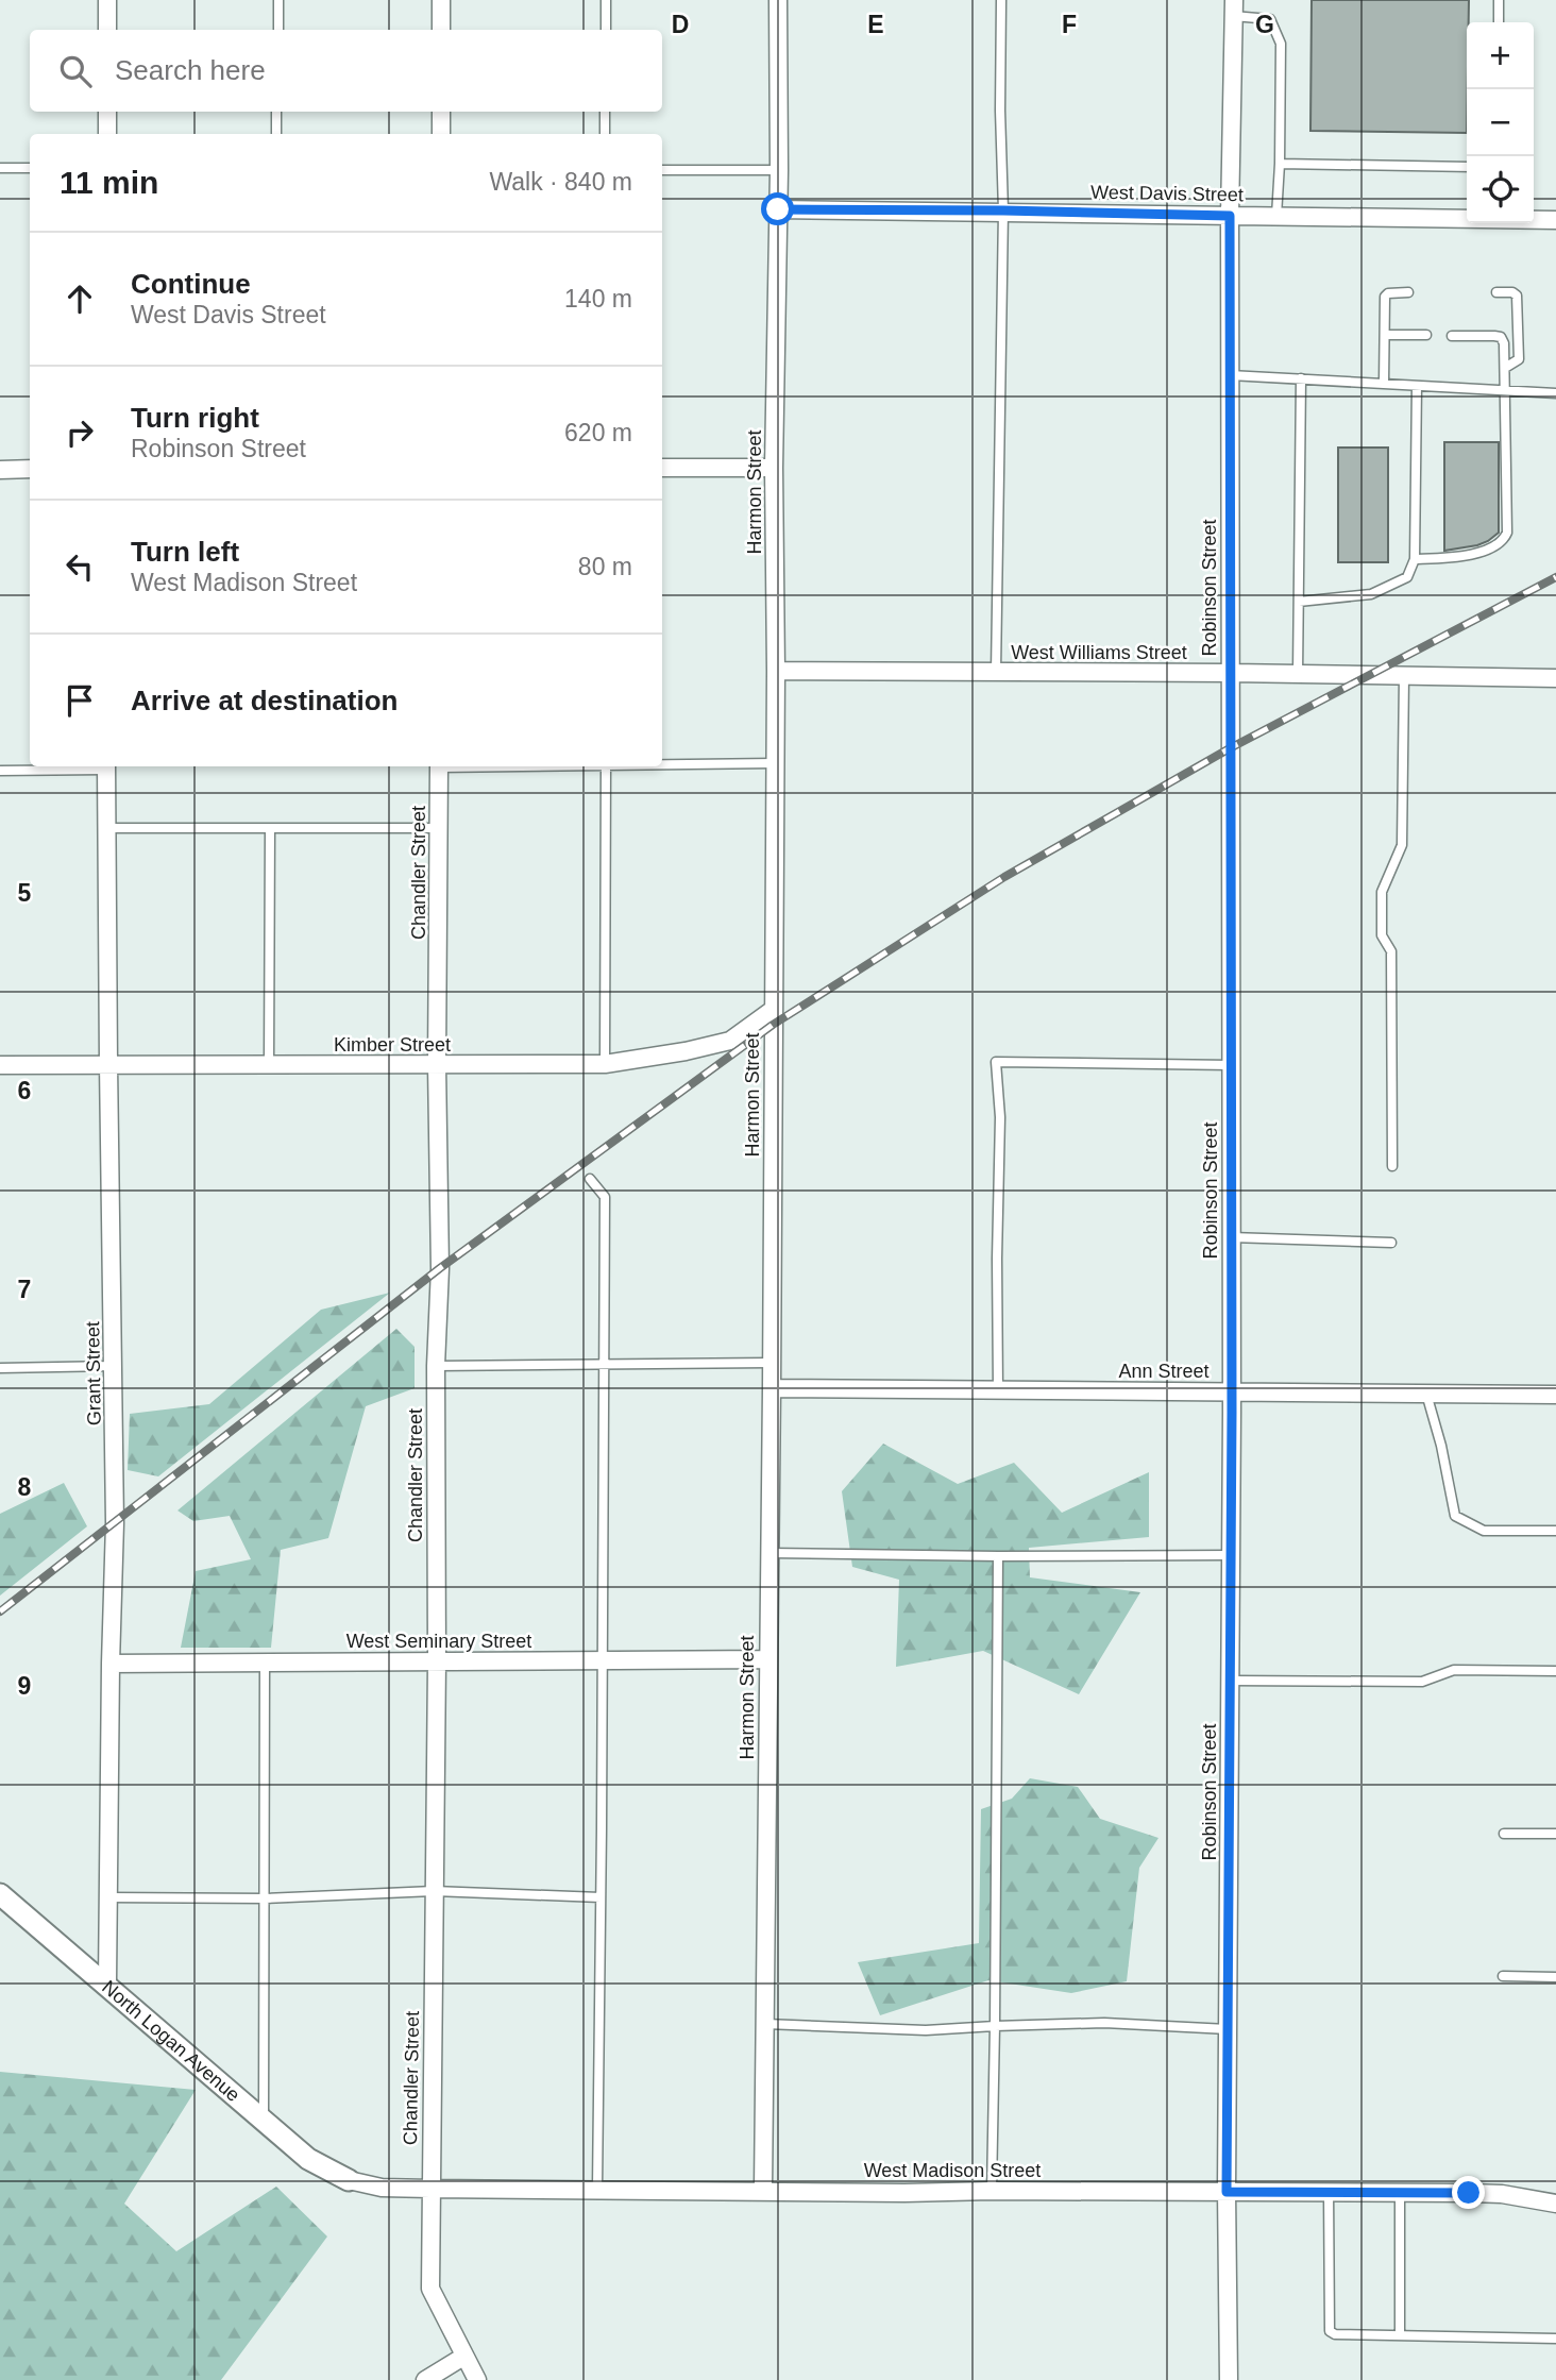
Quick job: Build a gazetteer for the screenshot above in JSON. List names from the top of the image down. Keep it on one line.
{"streets":{"street":["West Davis Street","Harmon Street","Robinson Street","West Williams Street","Chandler Street","Kimber Street","Ann Street","Grant Street","West Seminary Street","North Logan Avenue","West Madison Street"]},"crossings":[["West Davis Street","Harmon Street"],["West Davis Street","Robinson Street"],["Harmon Street","West Williams Street"],["Harmon Street","Kimber Street"],["Harmon Street","Ann Street"],["Harmon Street","West Seminary Street"],["Harmon Street","West Madison Street"],["Robinson Street","West Williams Street"],["Robinson Street","Ann Street"],["Robinson Street","West Madison Street"],["Chandler Street","Kimber Street"],["Chandler Street","West Seminary Street"],["Chandler Street","West Madison Street"],["Kimber Street","Grant Street"],["Grant Street","West Seminary Street"],["Grant Street","North Logan Avenue"],["North Logan Avenue","West Madison Street"]],"page":{"map_buttons":["+","−"],"search":"Search here","heading":["11 min","Walk · 840 m"],"list":[["Continue","West Davis Street","140 m"],["Turn right","Robinson Street","620 m"],["Turn left","West Madison Street","80 m"],"Arrive at destination"]},"grid":{"columns":["D","E","F","G"],"rows":["5","6","7","8","9"]}}
